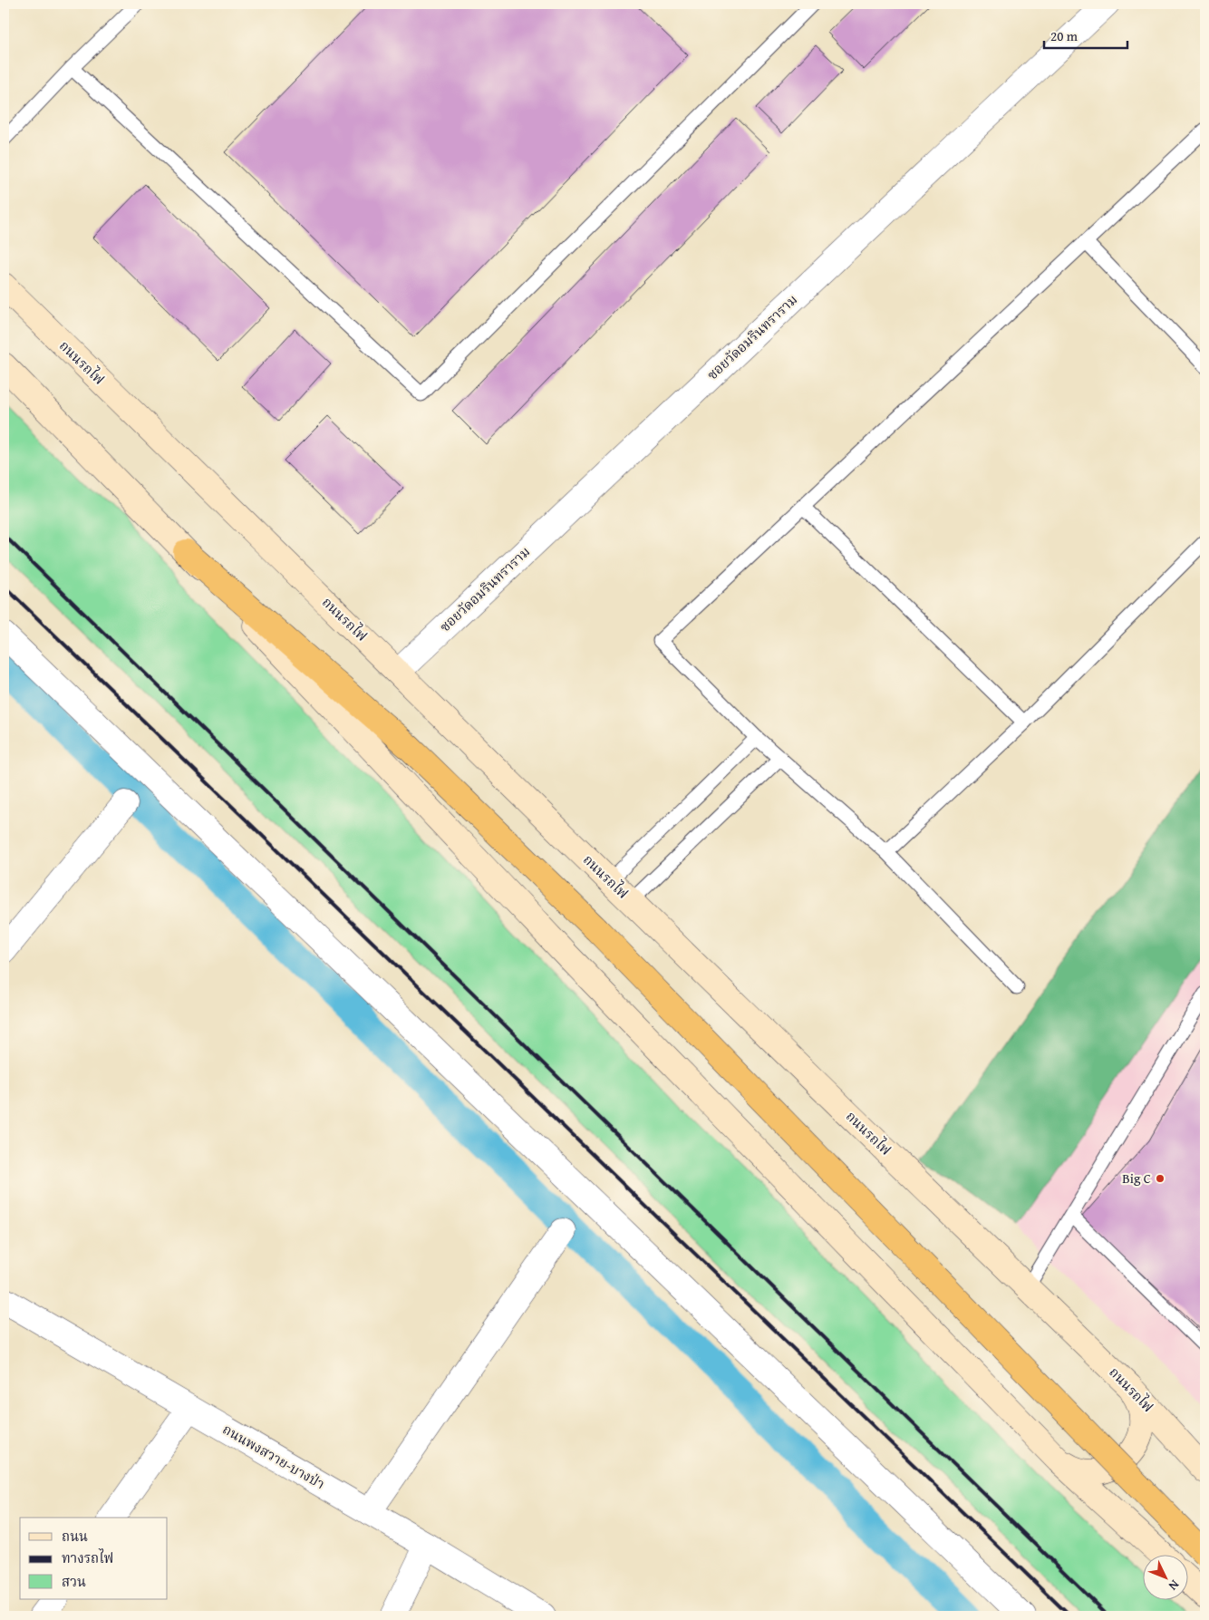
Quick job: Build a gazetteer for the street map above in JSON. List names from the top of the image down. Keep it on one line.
{"streets":{"main road":["ถนนรถไฟ"],"street":["ซอยวัดอมรินทราราม","ถนนพงสวาย-บางป่า"]},"crossings":[["ซอยวัดอมรินทราราม","ถนนรถไฟ"]],"places":["Big C"],"legend":["ถนน","ทางรถไฟ","สวน"],"scale_bar":"20 m","north":"bottom right"}
